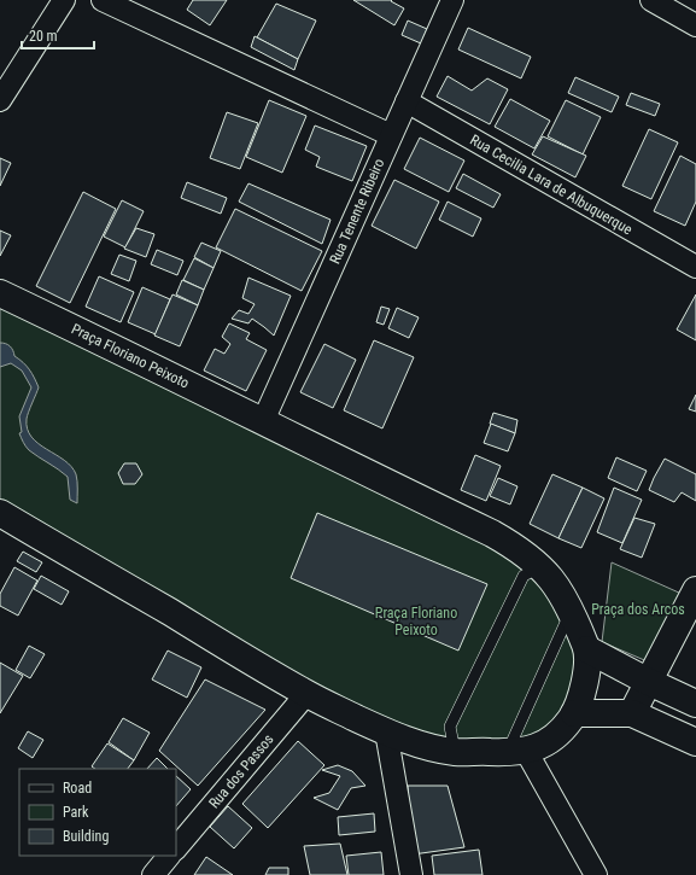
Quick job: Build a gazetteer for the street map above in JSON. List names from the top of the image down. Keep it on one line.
{"streets":{"main road":["Praça Floriano Peixoto"],"street":["Rua Cecilia Lara de Albuquerque","Rua Tenente Ribeiro","Rua dos Passos"]},"crossings":[["Rua Cecilia Lara de Albuquerque","Rua Tenente Ribeiro"],["Rua Tenente Ribeiro","Praça Floriano Peixoto"],["Praça Floriano Peixoto","Rua dos Passos"]],"parks":["Praça dos Arcos","Praça Floriano Peixoto"],"legend":["Road","Park","Building"],"scale_bar":"20 m"}
